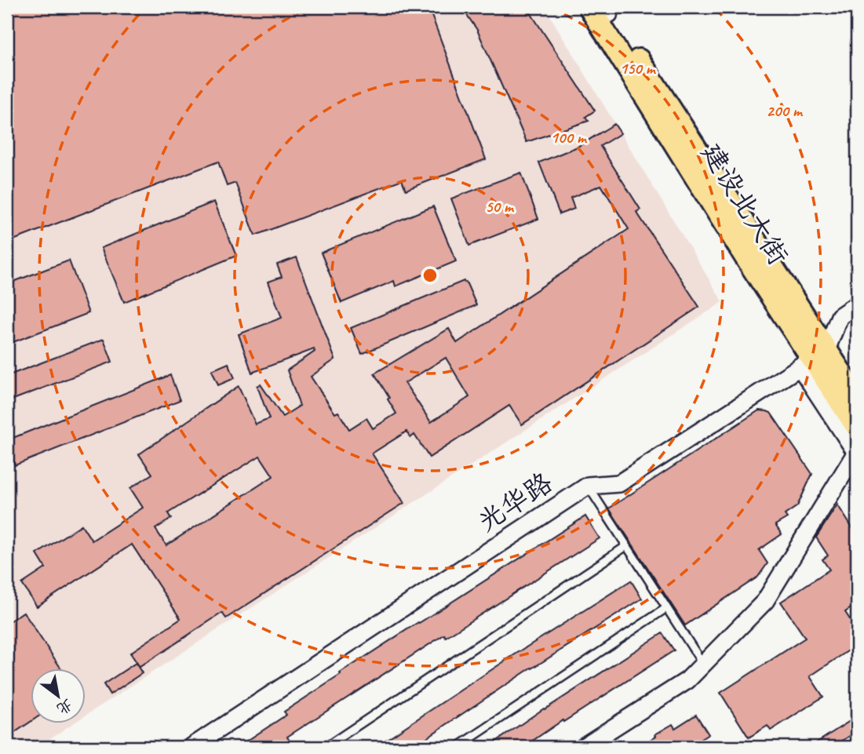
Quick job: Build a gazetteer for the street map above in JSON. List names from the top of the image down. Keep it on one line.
{"streets":{"main road":["建设北大街"],"street":["光华路"]},"crossings":[["建设北大街","光华路"]],"north":"bottom right","rings":["150 m","200 m","100 m","50 m"]}
